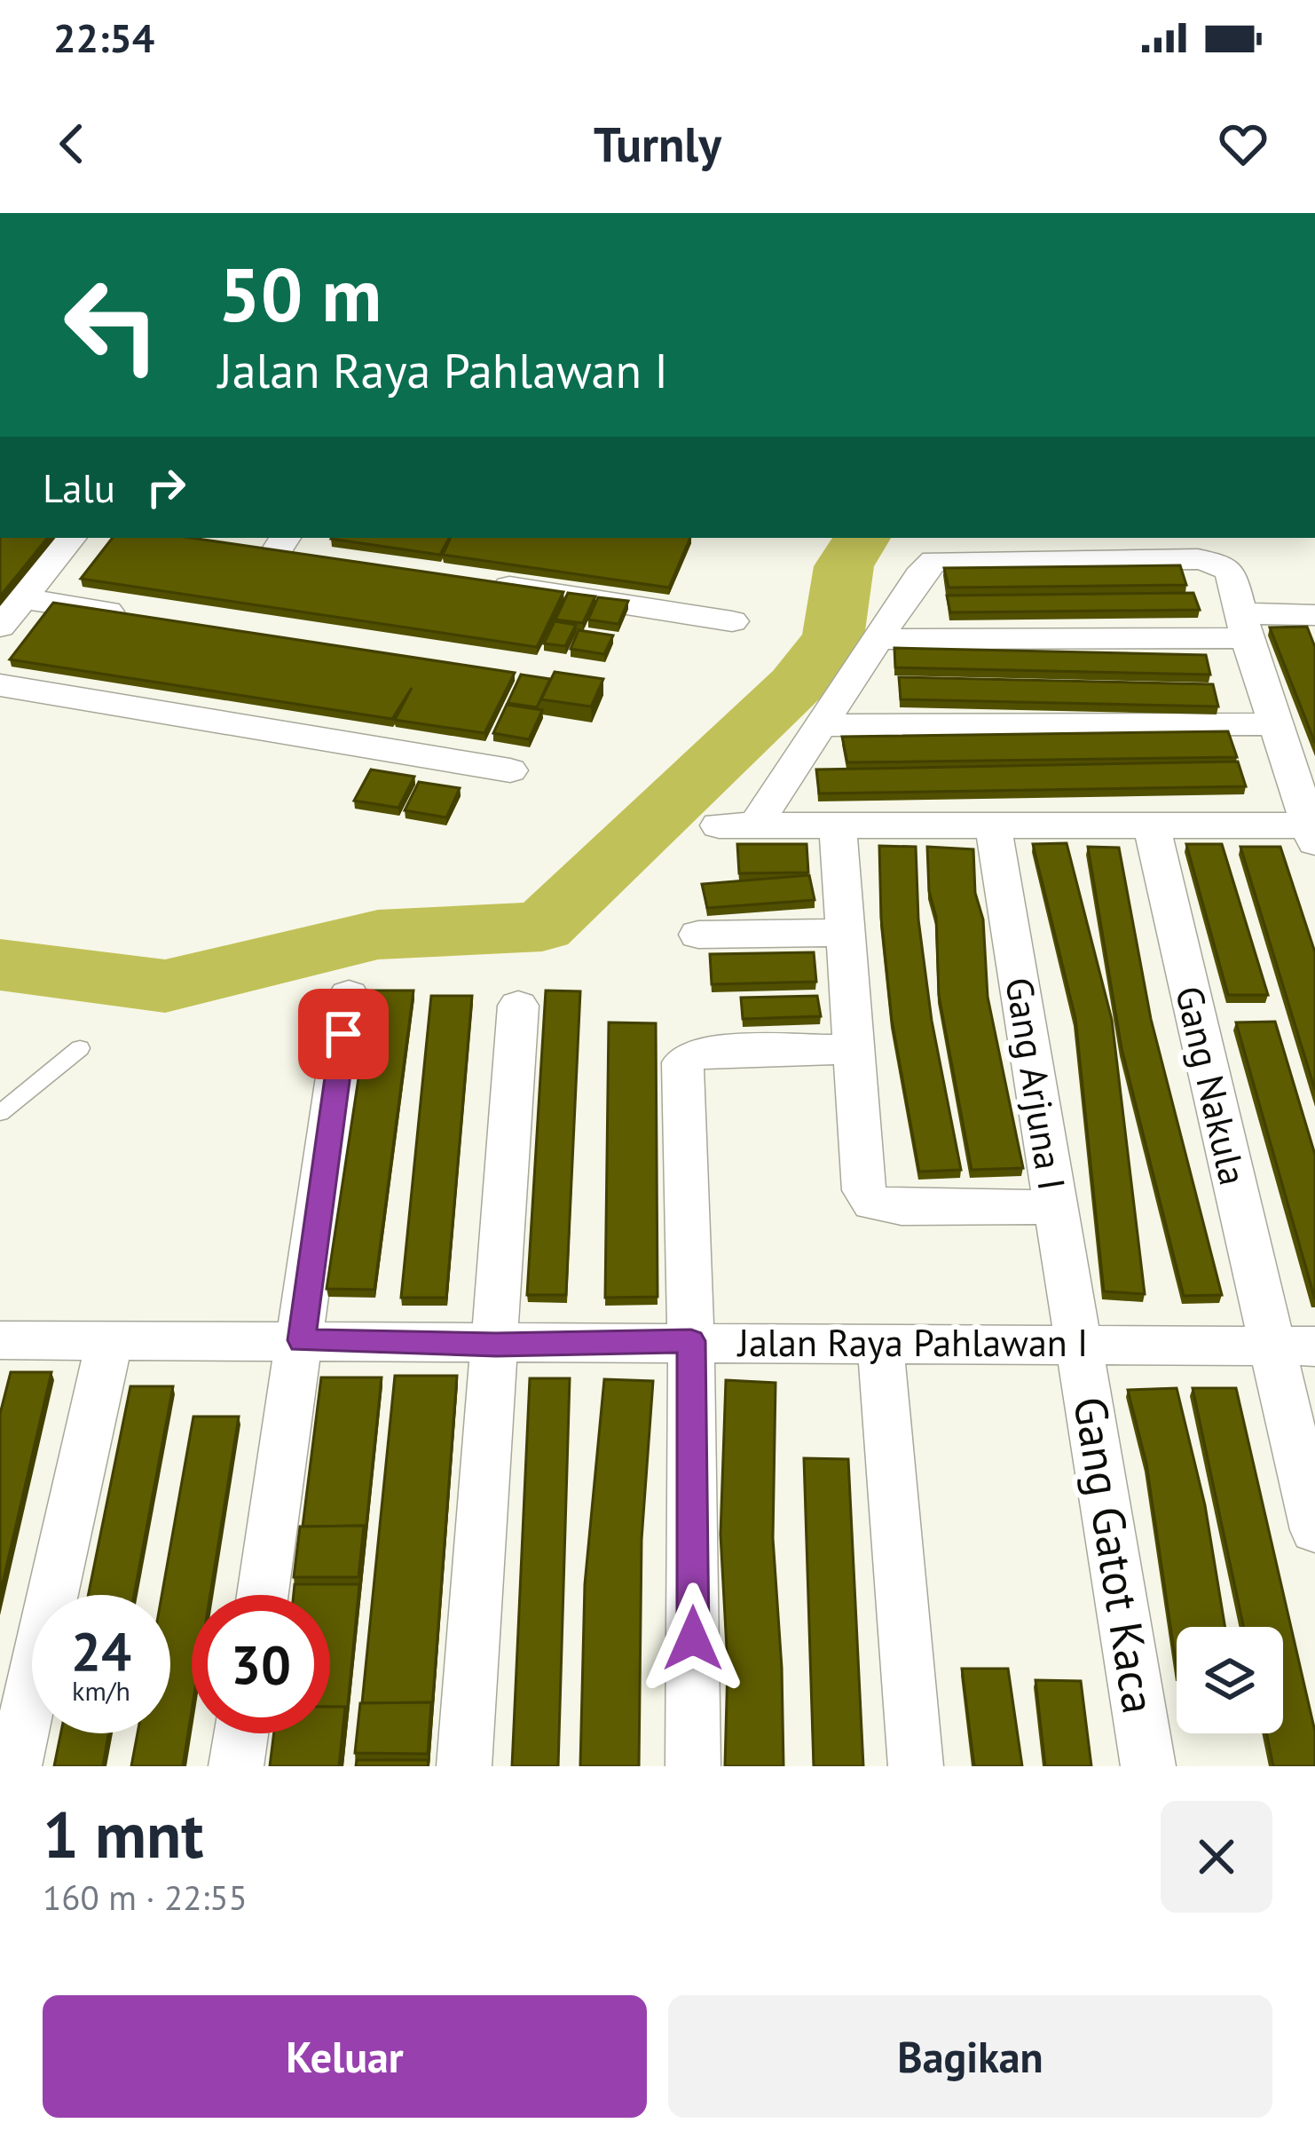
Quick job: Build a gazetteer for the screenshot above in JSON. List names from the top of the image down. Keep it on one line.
{"streets":{"street":["Gang Arjuna I","Gang Nakula","Jalan Raya Pahlawan I","Gang Gatot Kaca"]},"crossings":[["Gang Arjuna I","Jalan Raya Pahlawan I"],["Gang Arjuna I","Gang Gatot Kaca"],["Gang Nakula","Jalan Raya Pahlawan I"],["Jalan Raya Pahlawan I","Gang Gatot Kaca"]],"page":{"status":"22:54","header":"Turnly","turn":["50 m","Jalan Raya Pahlawan I"],"then":"Lalu","speed":"24 km/h","limit":"30","heading":["1 mnt","160 m · 22:55"],"buttons":["Keluar","Bagikan"]}}
